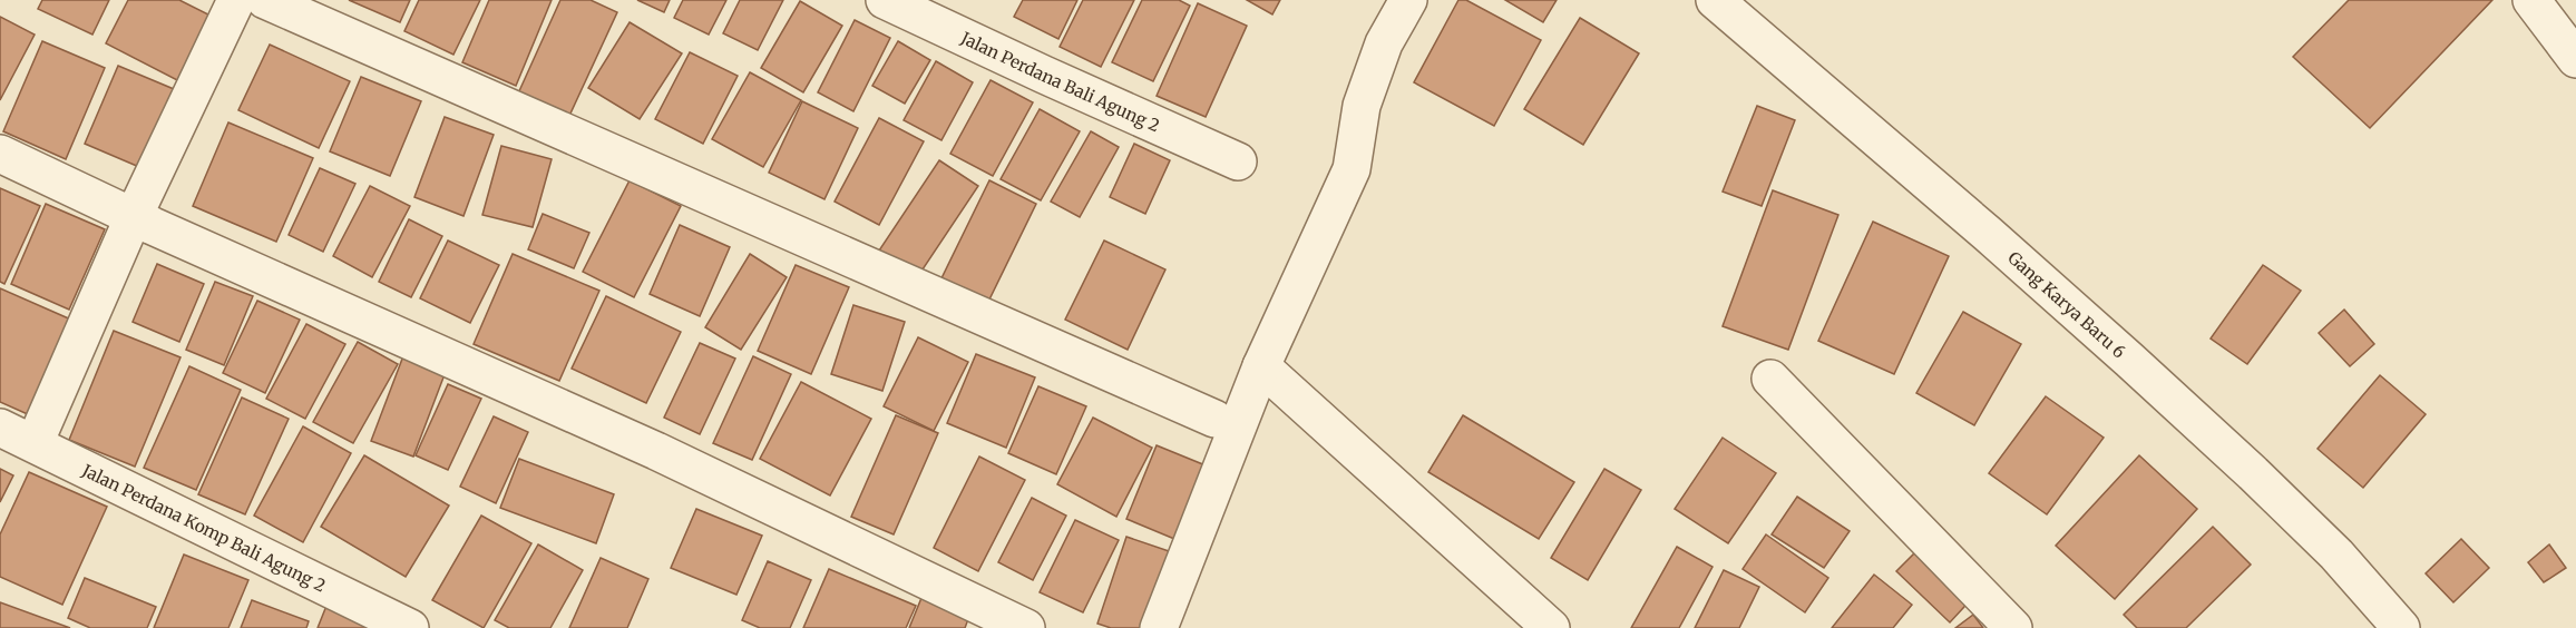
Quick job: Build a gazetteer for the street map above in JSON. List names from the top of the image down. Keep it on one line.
{"streets":{"street":["Jalan Perdana Bali Agung 2","Gang Karya Baru 6","Jalan Perdana Komp Bali Agung 2"]}}
